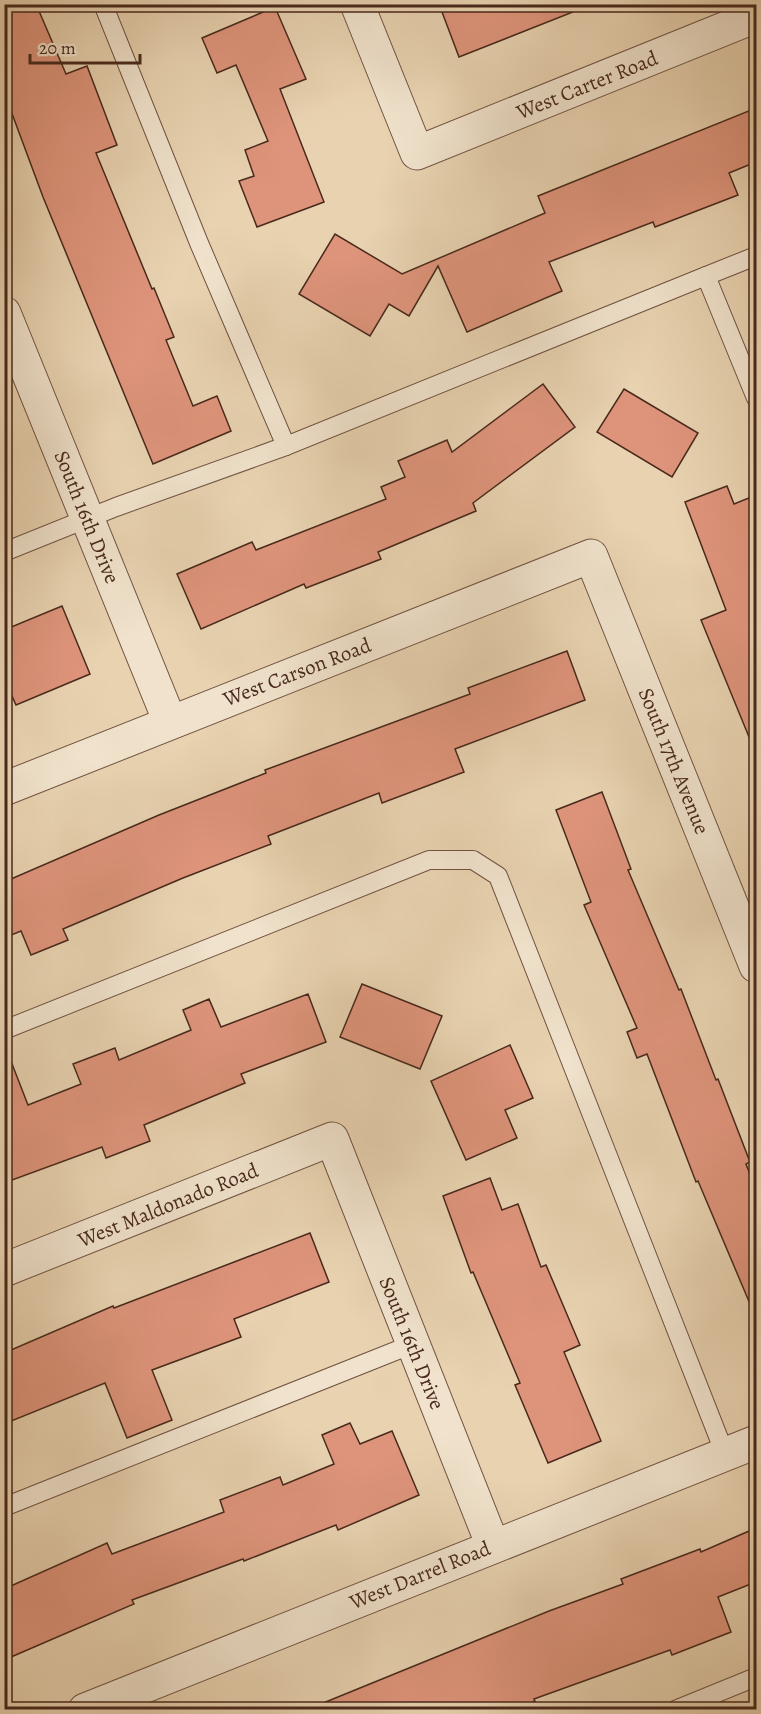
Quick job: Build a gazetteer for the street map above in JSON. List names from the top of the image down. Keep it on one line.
{"streets":{"street":["West Carter Road","South 16th Drive","West Carson Road","South 17th Avenue","West Maldonado Road","West Darrel Road"]},"crossings":[["South 16th Drive","West Carson Road"],["South 16th Drive","West Maldonado Road"],["South 16th Drive","West Darrel Road"],["West Carson Road","South 17th Avenue"]],"scale_bar":"20 m"}
